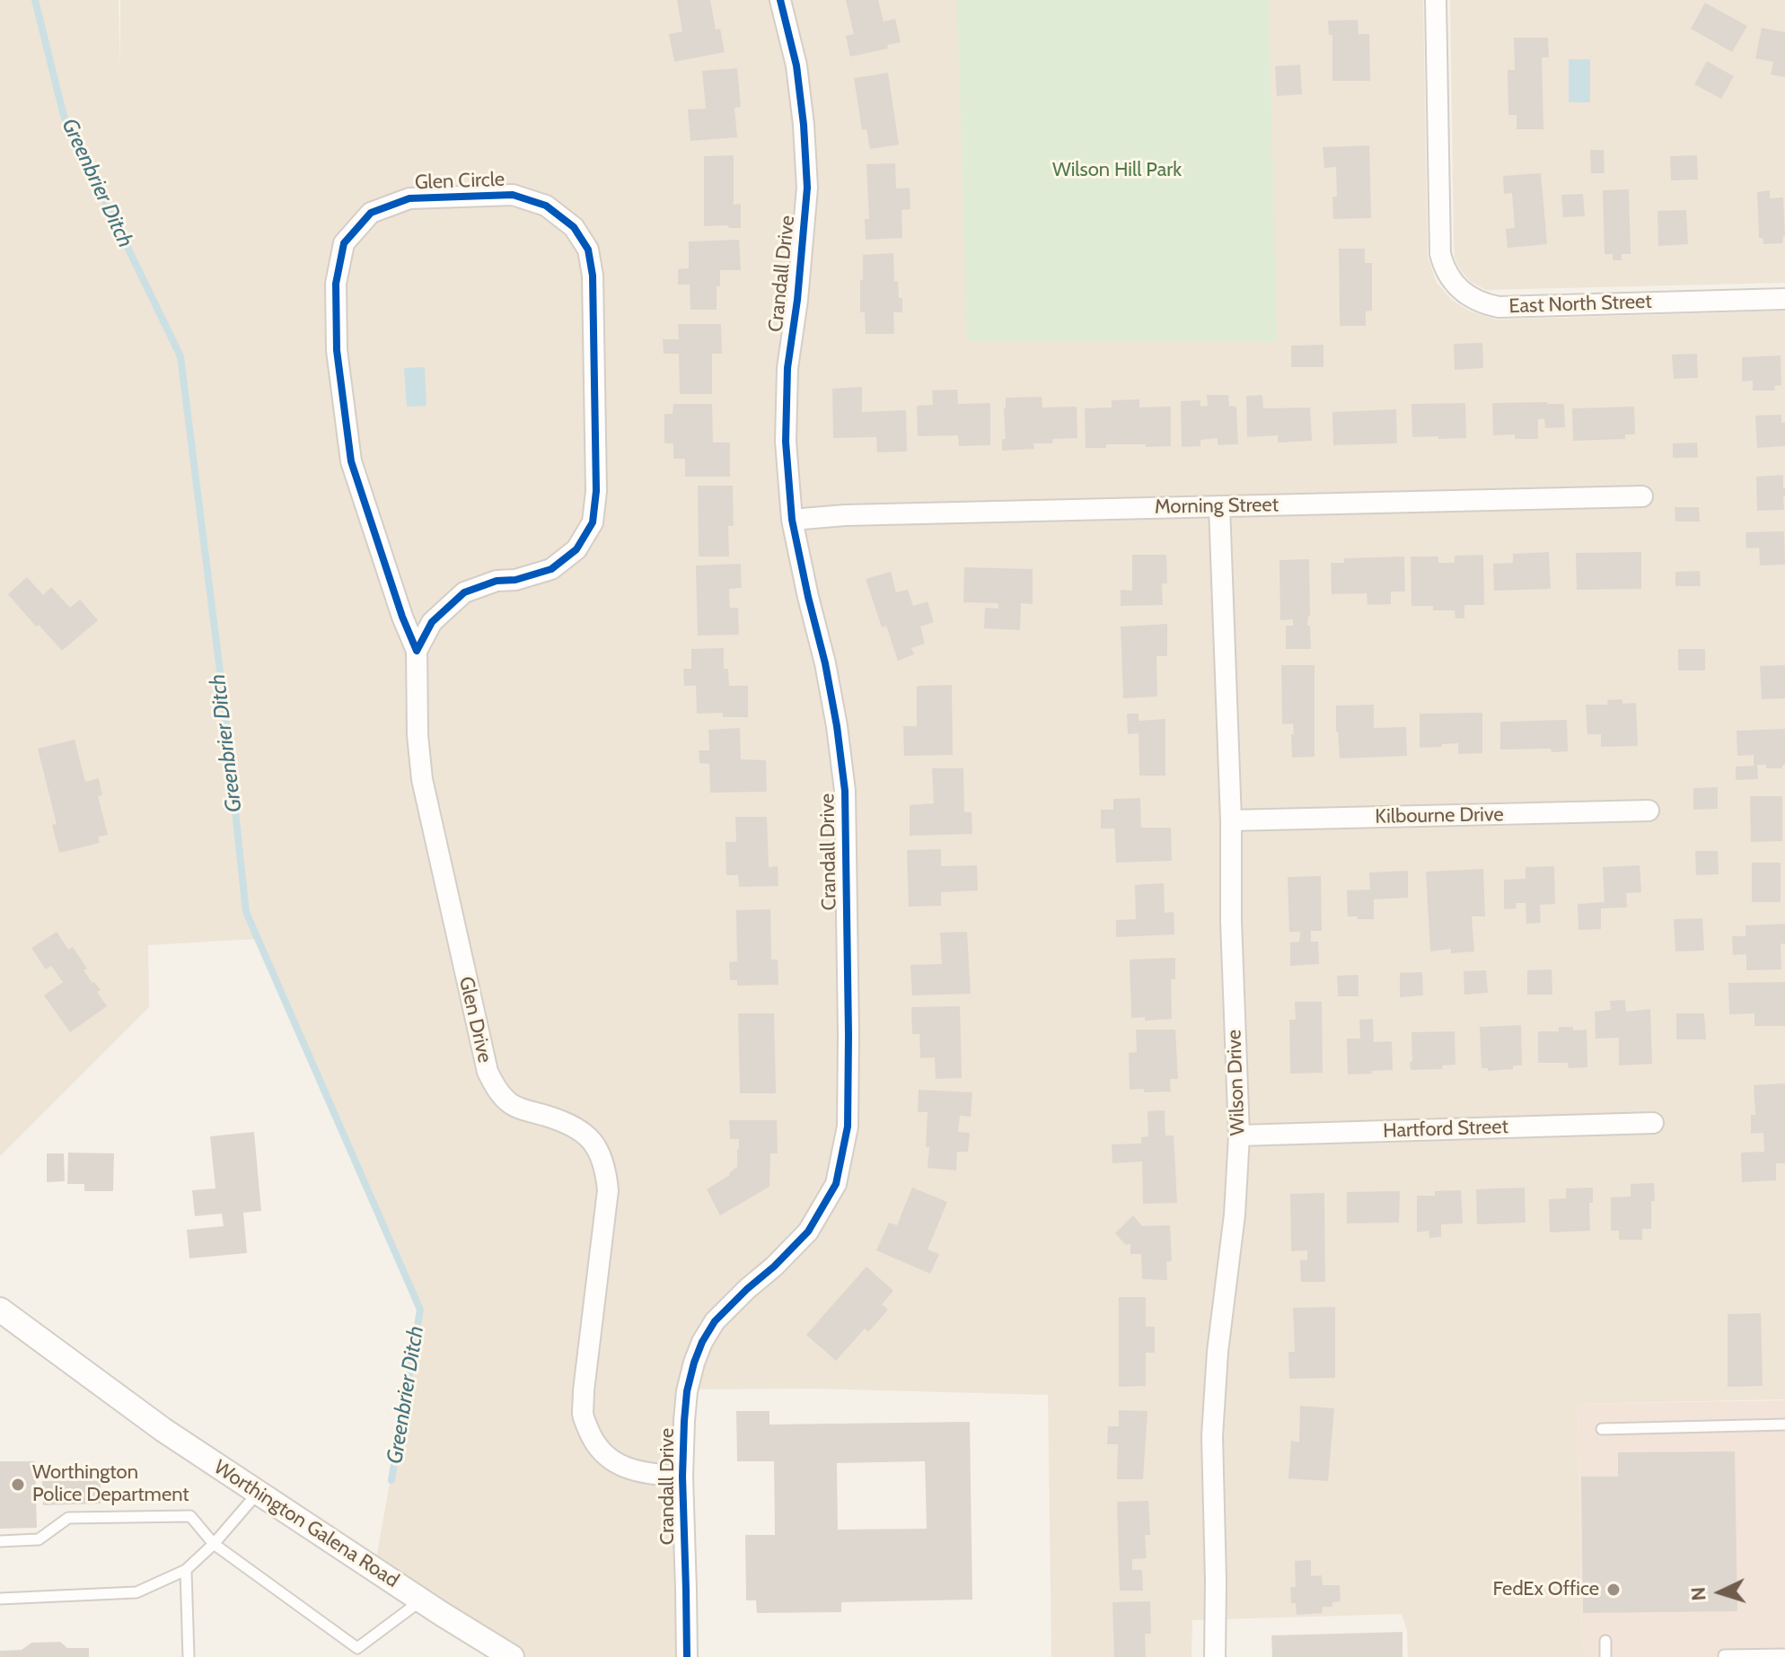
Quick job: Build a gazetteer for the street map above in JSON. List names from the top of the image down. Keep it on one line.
{"streets":{"street":["Glen Circle","Crandall Drive","East North Street","Morning Street","Kilbourne Drive","Glen Drive","Wilson Drive","Hartford Street","Worthington Galena Road"]},"crossings":[["Glen Circle","Glen Drive"],["Crandall Drive","Morning Street"],["Crandall Drive","Glen Drive"],["Morning Street","Wilson Drive"],["Kilbourne Drive","Wilson Drive"],["Wilson Drive","Hartford Street"]],"water":["Greenbrier Ditch"],"parks":["Wilson Hill Park"],"places":["Worthington Police Department","FedEx Office"],"north":"left"}
